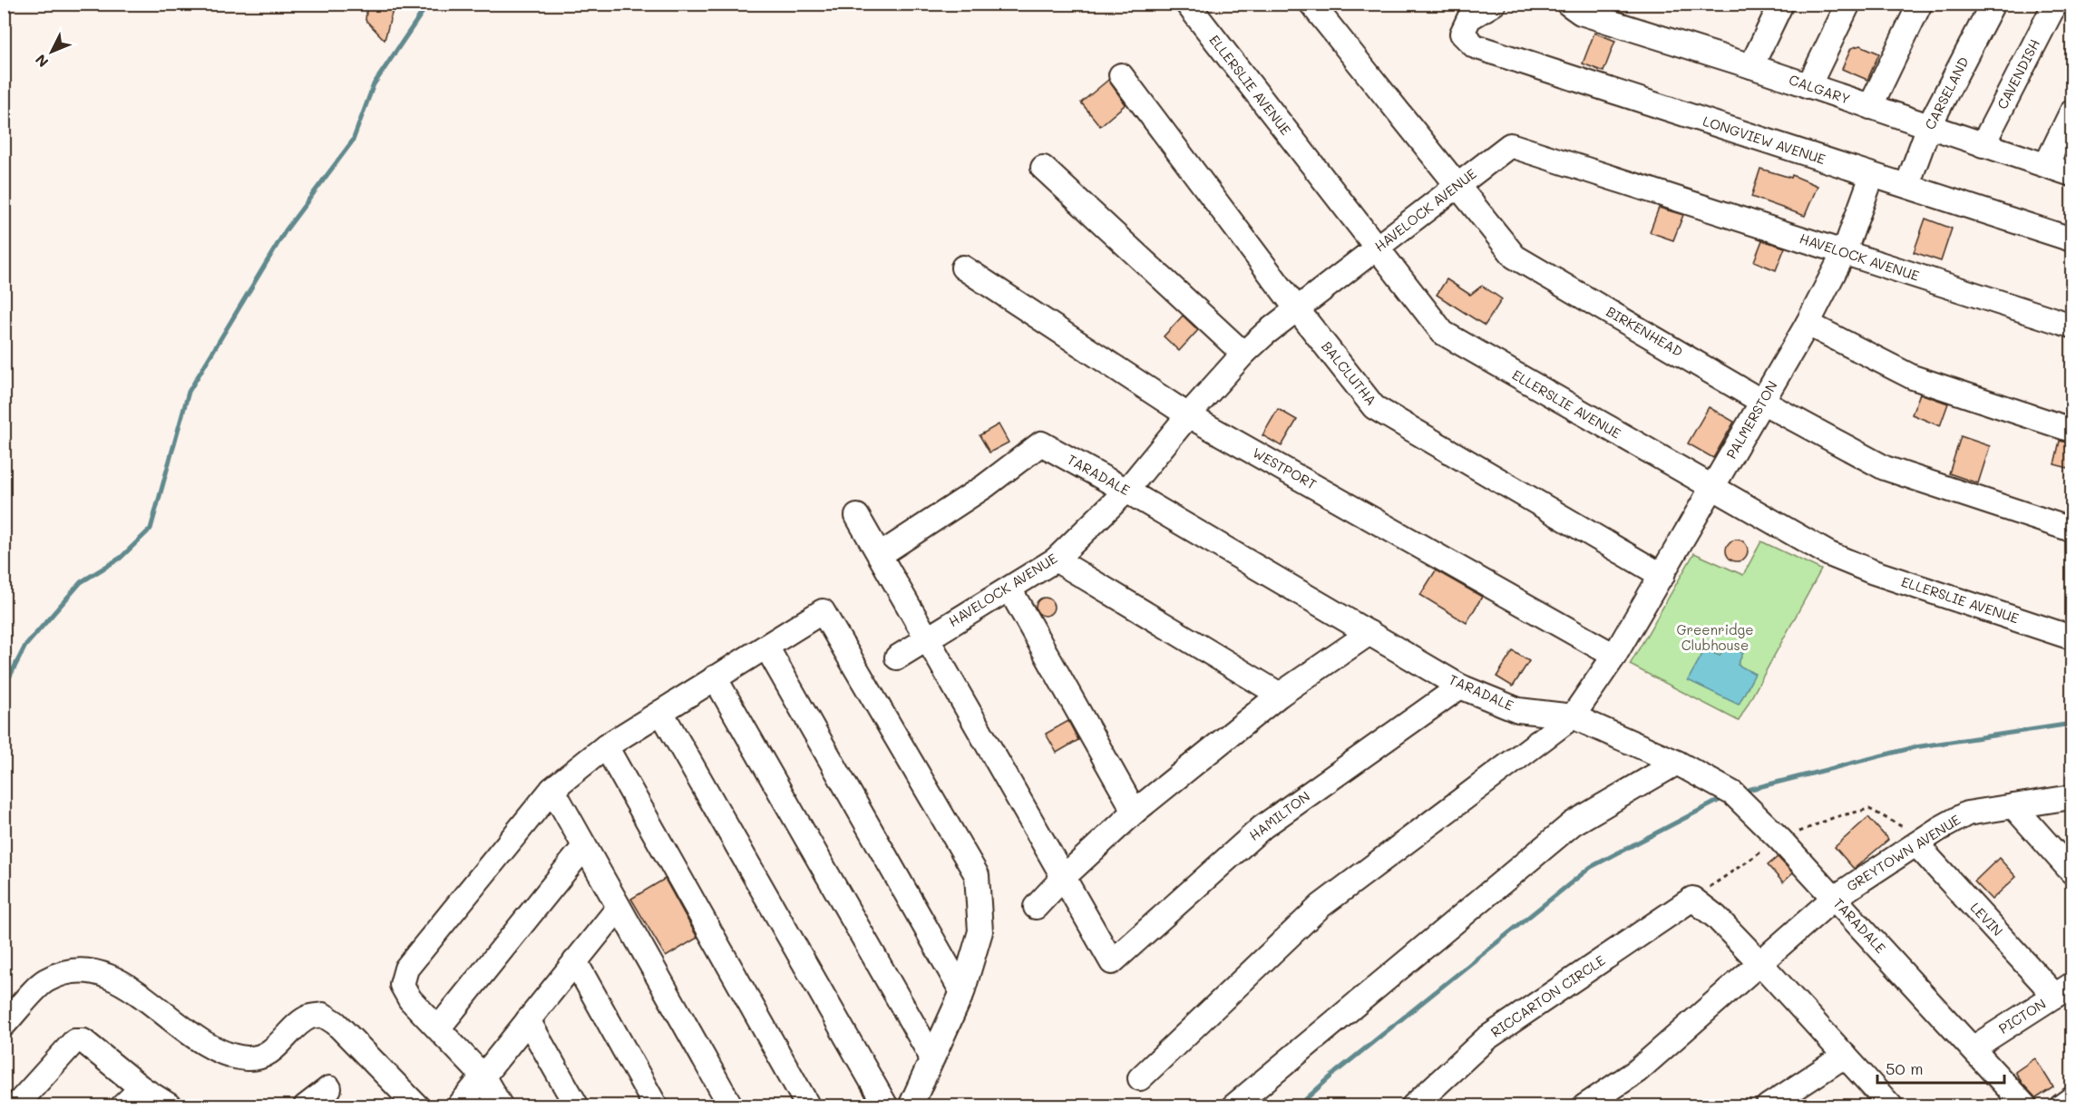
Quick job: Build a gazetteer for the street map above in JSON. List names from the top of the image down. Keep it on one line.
{"streets":{"street":["CAVENDISH","ELLERSLIE AVENUE","CALGARY","CARSELAND","LONGVIEW AVENUE","HAVELOCK AVENUE","BIRKENHEAD","BALCLUTHA","PALMERSTON","WESTPORT","TARADALE","HAMILTON","GREYTOWN AVENUE","LEVIN","RICCARTON CIRCLE","PICTON"]},"crossings":[["CAVENDISH","CALGARY"],["ELLERSLIE AVENUE","HAVELOCK AVENUE"],["ELLERSLIE AVENUE","PALMERSTON"],["CALGARY","CARSELAND"],["CARSELAND","LONGVIEW AVENUE"],["LONGVIEW AVENUE","PALMERSTON"],["HAVELOCK AVENUE","BIRKENHEAD"],["HAVELOCK AVENUE","BALCLUTHA"],["HAVELOCK AVENUE","PALMERSTON"],["HAVELOCK AVENUE","WESTPORT"],["HAVELOCK AVENUE","TARADALE"],["BIRKENHEAD","PALMERSTON"],["BALCLUTHA","PALMERSTON"],["PALMERSTON","WESTPORT"],["PALMERSTON","TARADALE"],["TARADALE","HAMILTON"],["TARADALE","GREYTOWN AVENUE"],["TARADALE","PICTON"],["GREYTOWN AVENUE","LEVIN"],["LEVIN","PICTON"]],"parks":["Greenridge Clubhouse"],"scale_bar":"50 m","north":"bottom left"}
